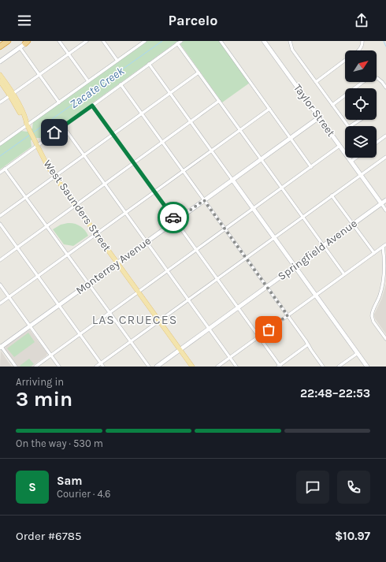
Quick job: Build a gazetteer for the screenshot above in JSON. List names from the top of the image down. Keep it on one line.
{"streets":{"main road":["West Saunders Street"],"street":["Taylor Street","Springfield Avenue","Monterrey Avenue"]},"crossings":[["Taylor Street","Springfield Avenue"],["Taylor Street","Monterrey Avenue"],["West Saunders Street","Springfield Avenue"],["West Saunders Street","Monterrey Avenue"]],"districts":["LAS CRUECES"],"water":["Zacate Creek"],"north":"top right","page":{"header":"Parcelo","heading":["3 min","Arriving in","22:48–22:53"],"panel":["Sam","Courier · 4.6","Order #6785","$10.97"],"bar":"On the way · 530 m","round":"S"}}
